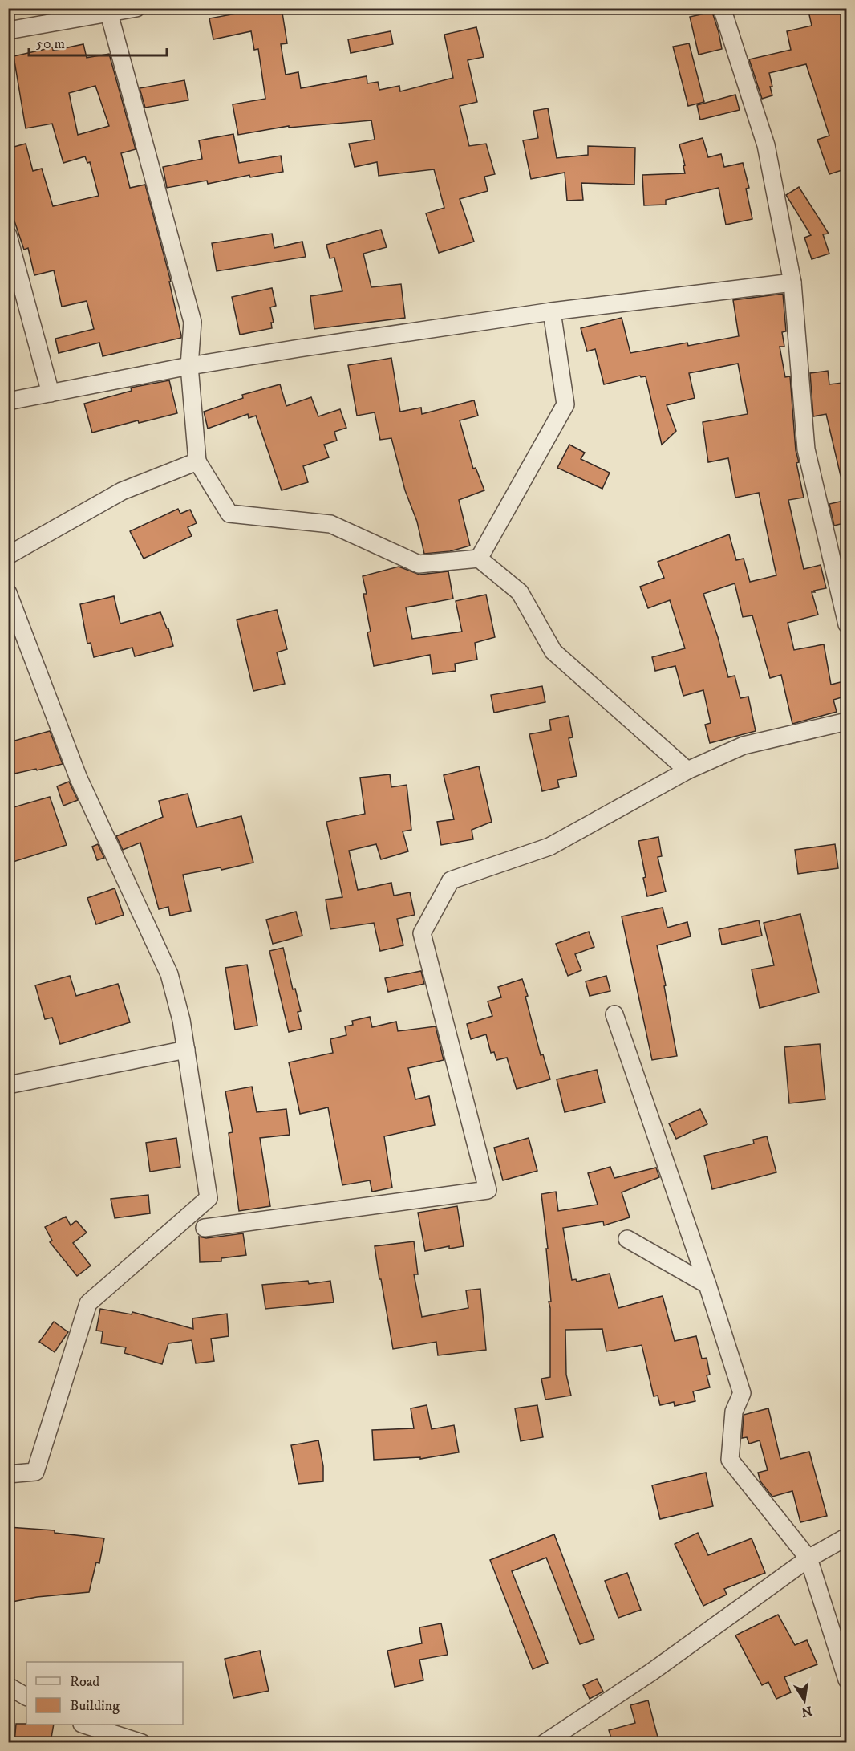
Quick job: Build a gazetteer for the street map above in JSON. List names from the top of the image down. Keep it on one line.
{"legend":["Road","Building"],"scale_bar":"50 m","north":"bottom"}
